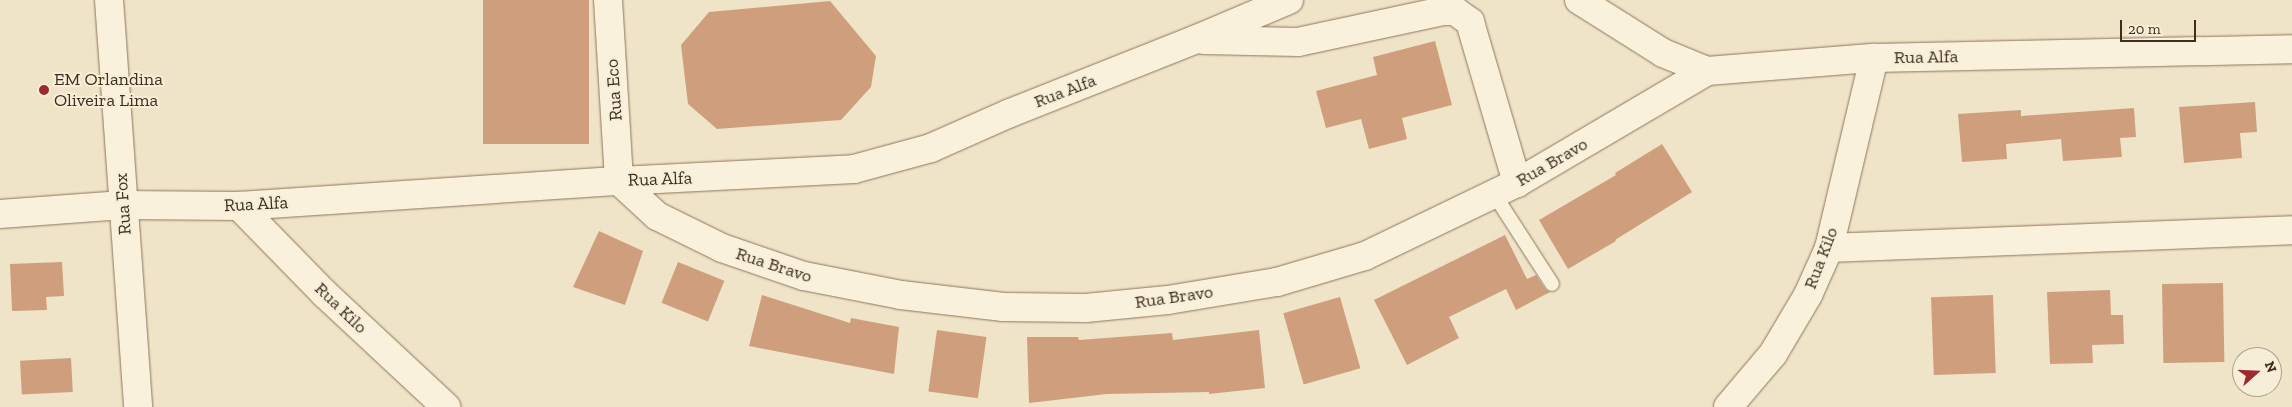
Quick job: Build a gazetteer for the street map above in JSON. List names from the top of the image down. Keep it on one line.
{"streets":{"street":["Rua Alfa","Rua Eco","Rua Bravo","Rua Fox","Rua Kilo"]},"crossings":[["Rua Alfa","Rua Eco"],["Rua Alfa","Rua Bravo"],["Rua Alfa","Rua Fox"],["Rua Alfa","Rua Kilo"],["Rua Eco","Rua Bravo"]],"places":["EM Orlandina Oliveira Lima"],"scale_bar":"20 m","north":"right"}
